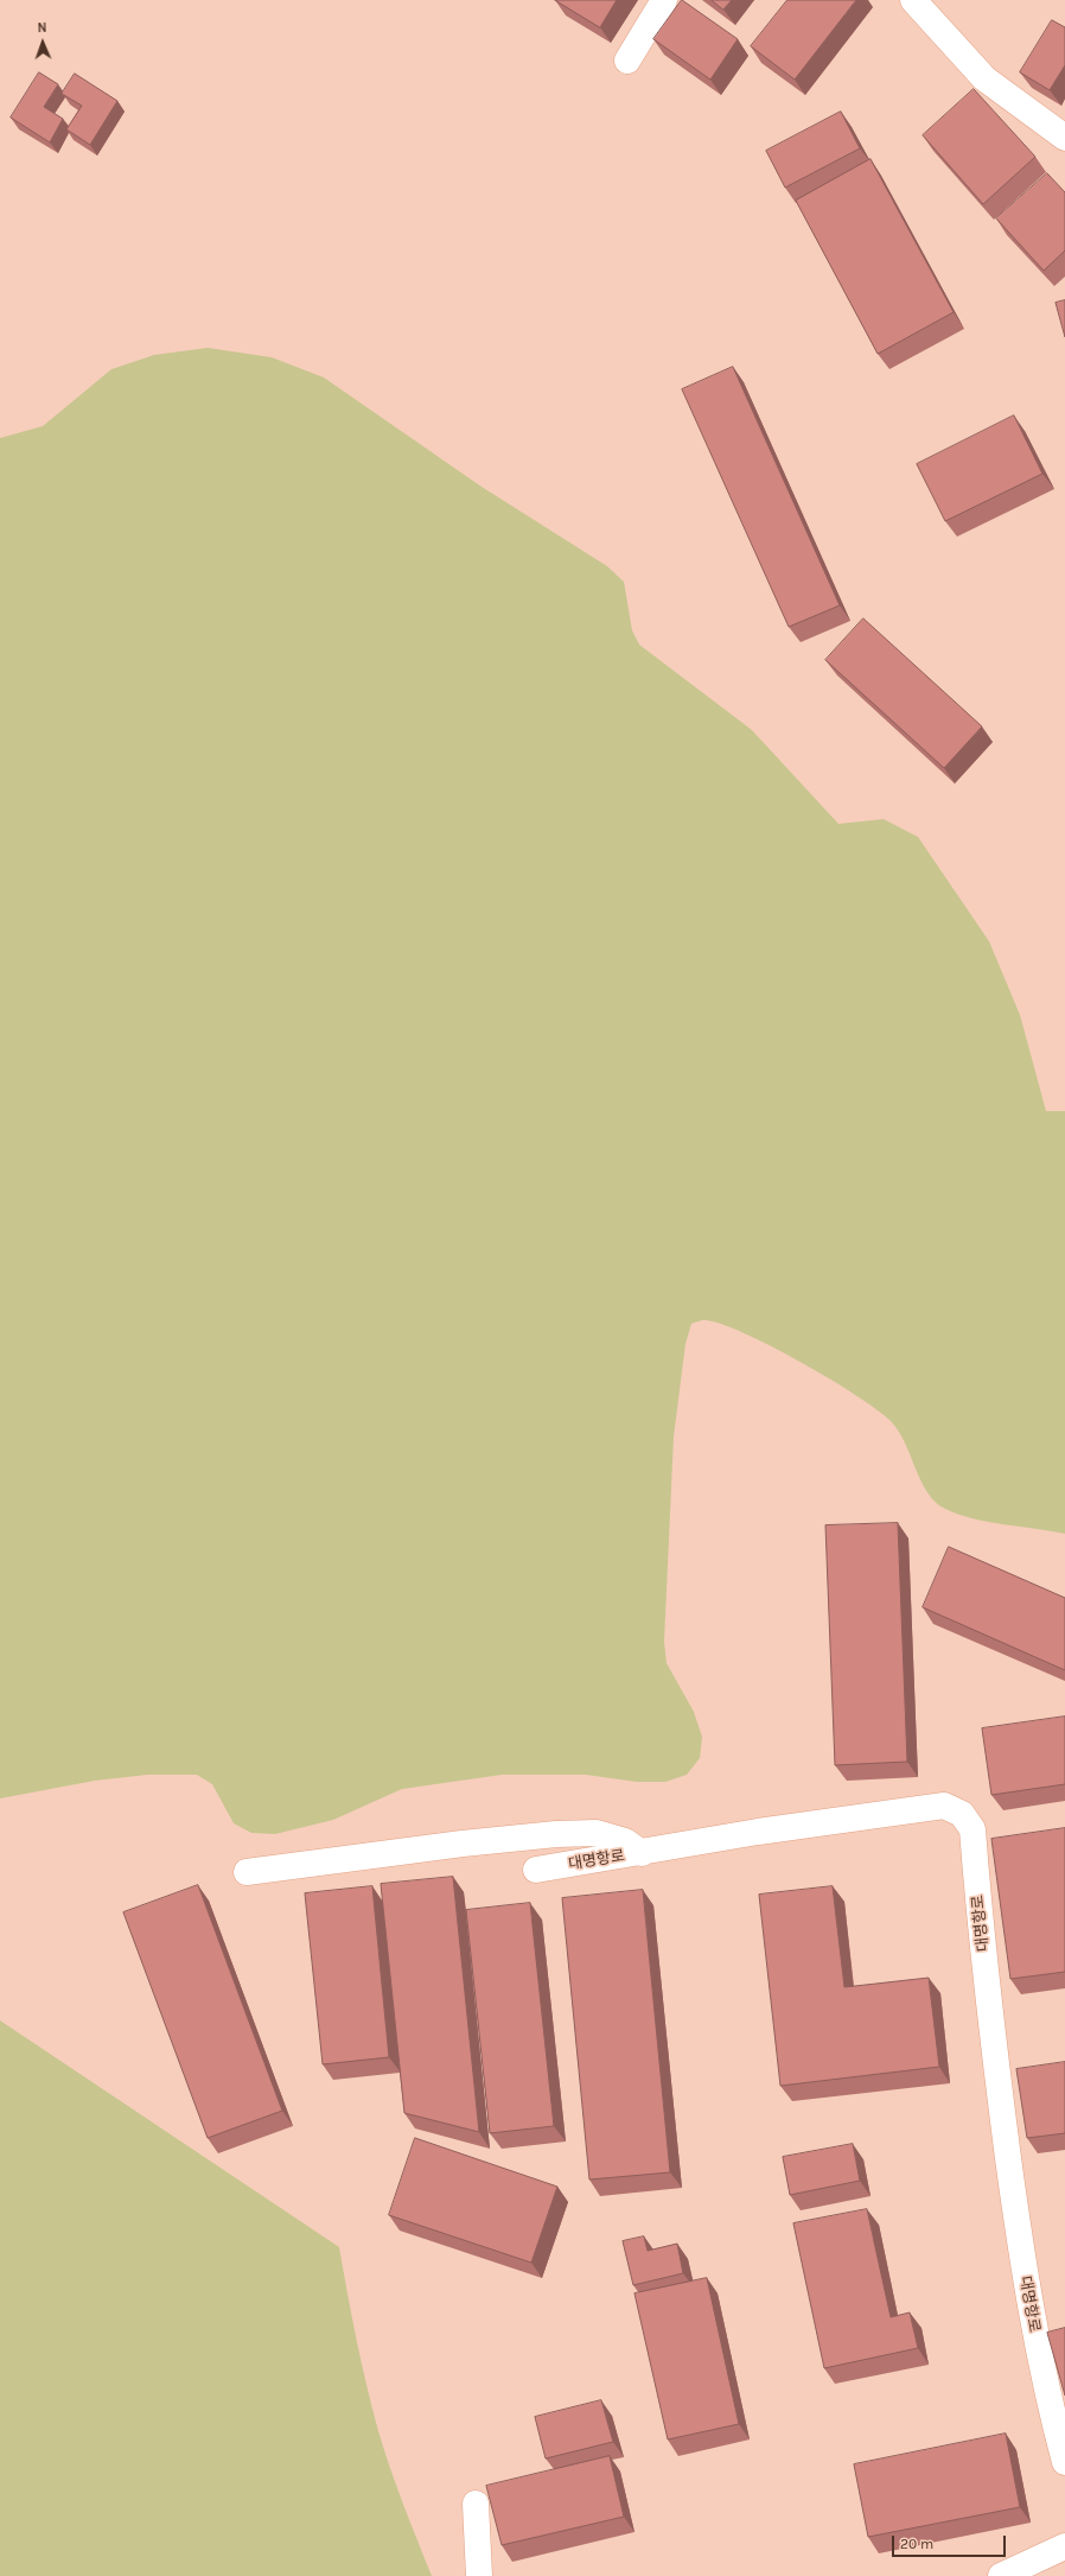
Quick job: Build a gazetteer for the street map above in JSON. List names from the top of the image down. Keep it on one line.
{"streets":{"street":["대명항로"]},"scale_bar":"20 m","north":"top"}
